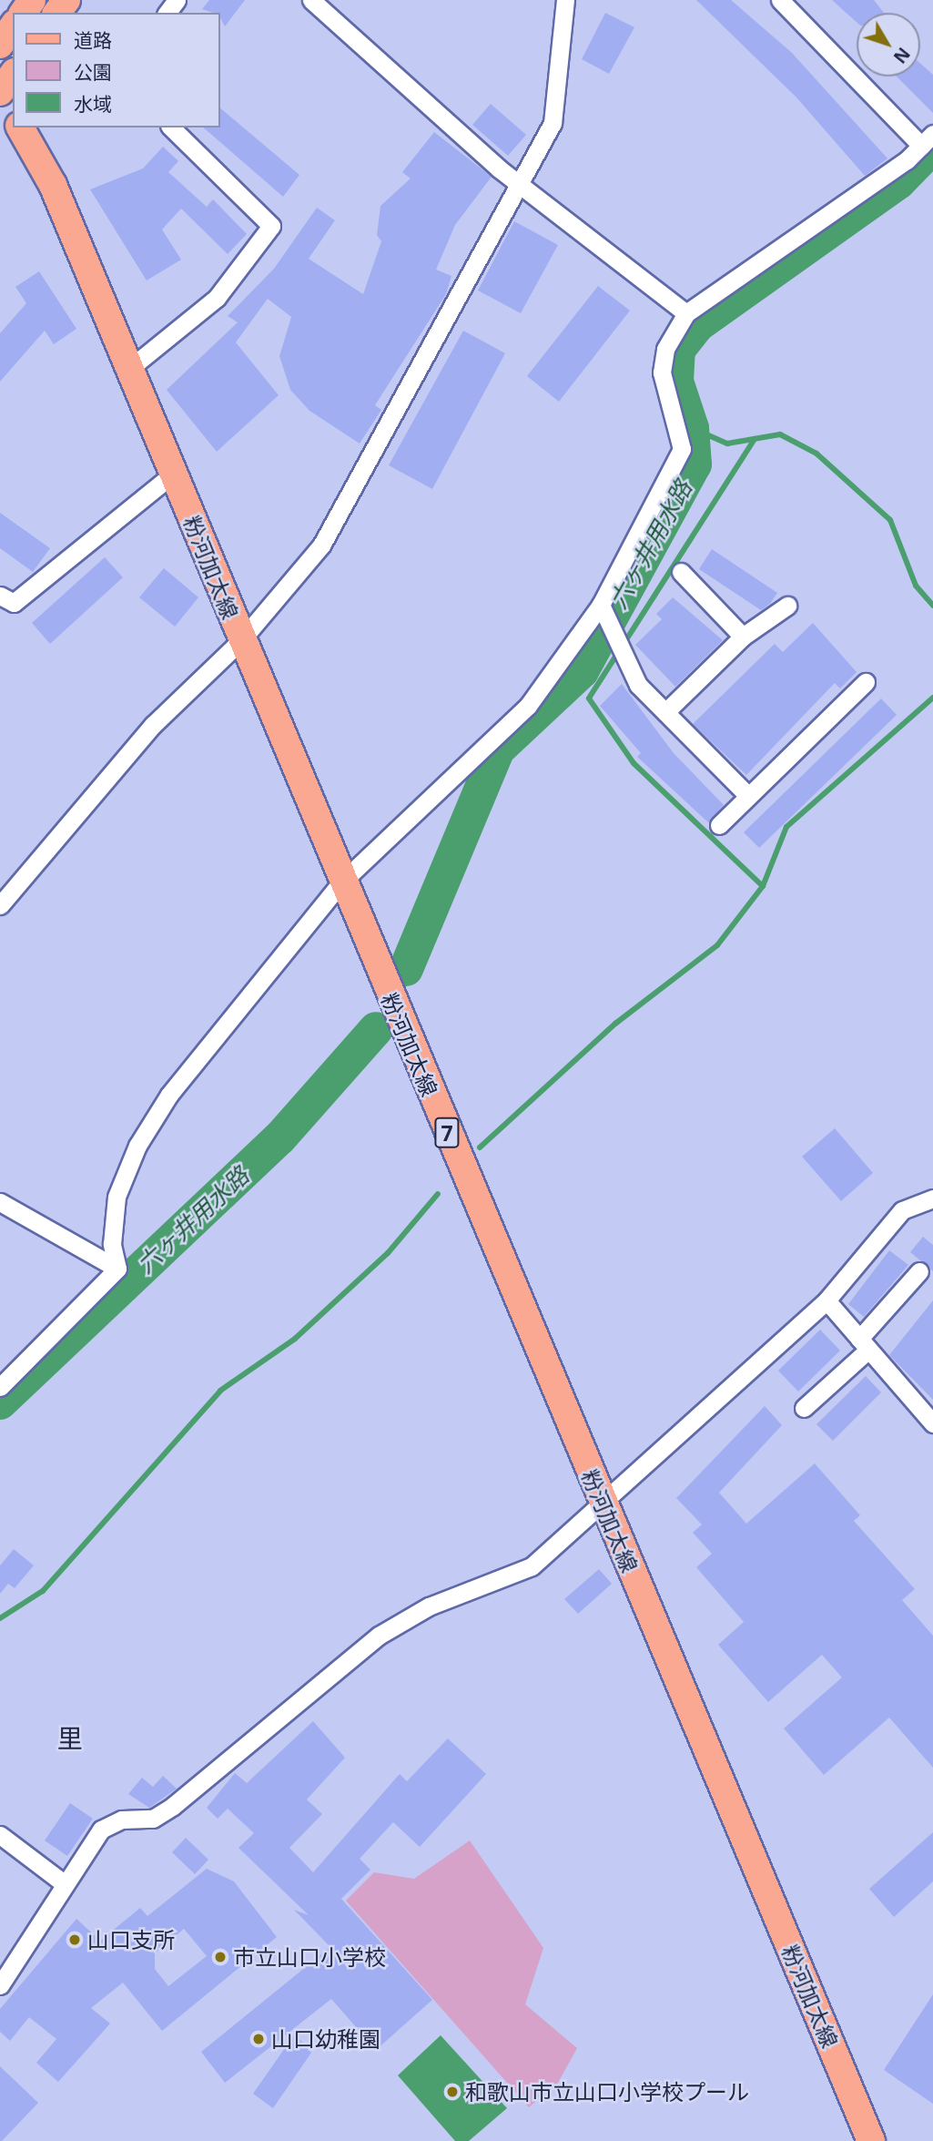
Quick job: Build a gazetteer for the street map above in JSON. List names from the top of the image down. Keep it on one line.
{"streets":{"main road":["粉河加太線","7"]},"districts":["里"],"water":["六ヶ井用水路"],"places":["山口支所","市立山口小学校","山口幼稚園","和歌山市立山口小学校プール"],"legend":["道路","公園","水域"],"north":"bottom right"}
